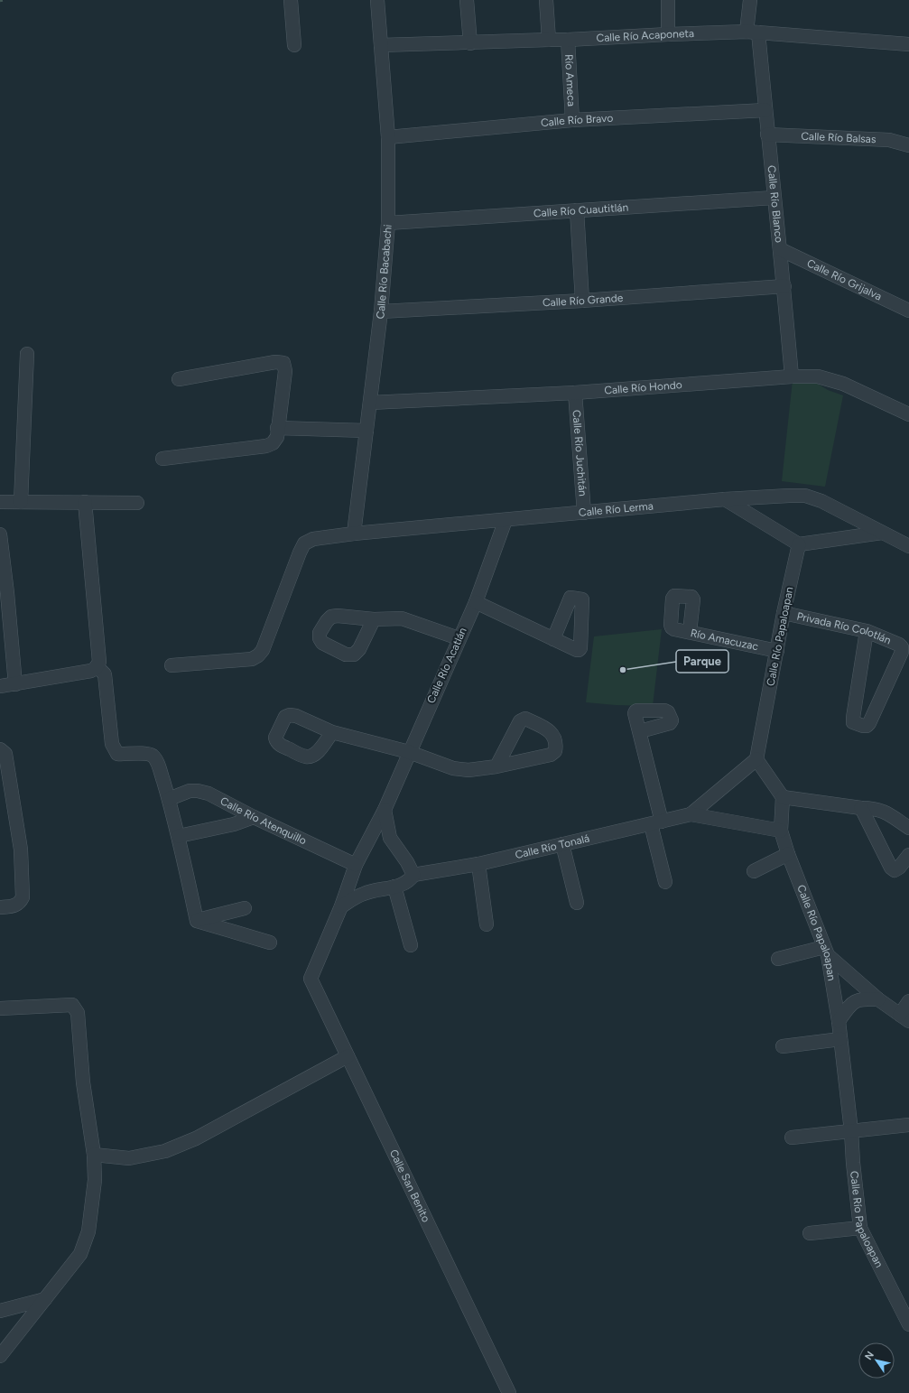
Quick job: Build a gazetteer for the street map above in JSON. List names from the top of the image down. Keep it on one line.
{"streets":{"street":["Calle Río Acaponeta","Río Ameca","Calle Río Bravo","Calle Río Balsas","Calle Río Blanco","Calle Río Cuautitlán","Calle Río Bacabachi","Calle Río Grijalva","Calle Río Grande","Calle Río Hondo","Calle Río Juchitán","Calle Río Lerma","Privada Río Colotlán","Calle Río Papaloapan","Río Amacuzac","Calle Río Acatlán","Calle Río Atenquillo","Calle Río Tonalá","Calle San Benito"]},"crossings":[["Calle Río Acaponeta","Río Ameca"],["Calle Río Acaponeta","Calle Río Blanco"],["Calle Río Acaponeta","Calle Río Bacabachi"],["Río Ameca","Calle Río Bravo"],["Calle Río Bravo","Calle Río Blanco"],["Calle Río Bravo","Calle Río Bacabachi"],["Calle Río Balsas","Calle Río Blanco"],["Calle Río Blanco","Calle Río Cuautitlán"],["Calle Río Blanco","Calle Río Grijalva"],["Calle Río Blanco","Calle Río Grande"],["Calle Río Blanco","Calle Río Hondo"],["Calle Río Cuautitlán","Calle Río Bacabachi"],["Calle Río Bacabachi","Calle Río Grande"],["Calle Río Bacabachi","Calle Río Hondo"],["Calle Río Bacabachi","Calle Río Lerma"],["Calle Río Hondo","Calle Río Juchitán"],["Calle Río Juchitán","Calle Río Lerma"],["Calle Río Lerma","Calle Río Acatlán"],["Privada Río Colotlán","Calle Río Papaloapan"],["Calle Río Papaloapan","Río Amacuzac"],["Calle Río Papaloapan","Calle Río Tonalá"],["Calle Río Acatlán","Calle Río Atenquillo"],["Calle Río Acatlán","Calle Río Tonalá"],["Calle Río Acatlán","Calle San Benito"],["Calle Río Atenquillo","Calle Río Tonalá"]],"places":["Parque"],"north":"top left"}
